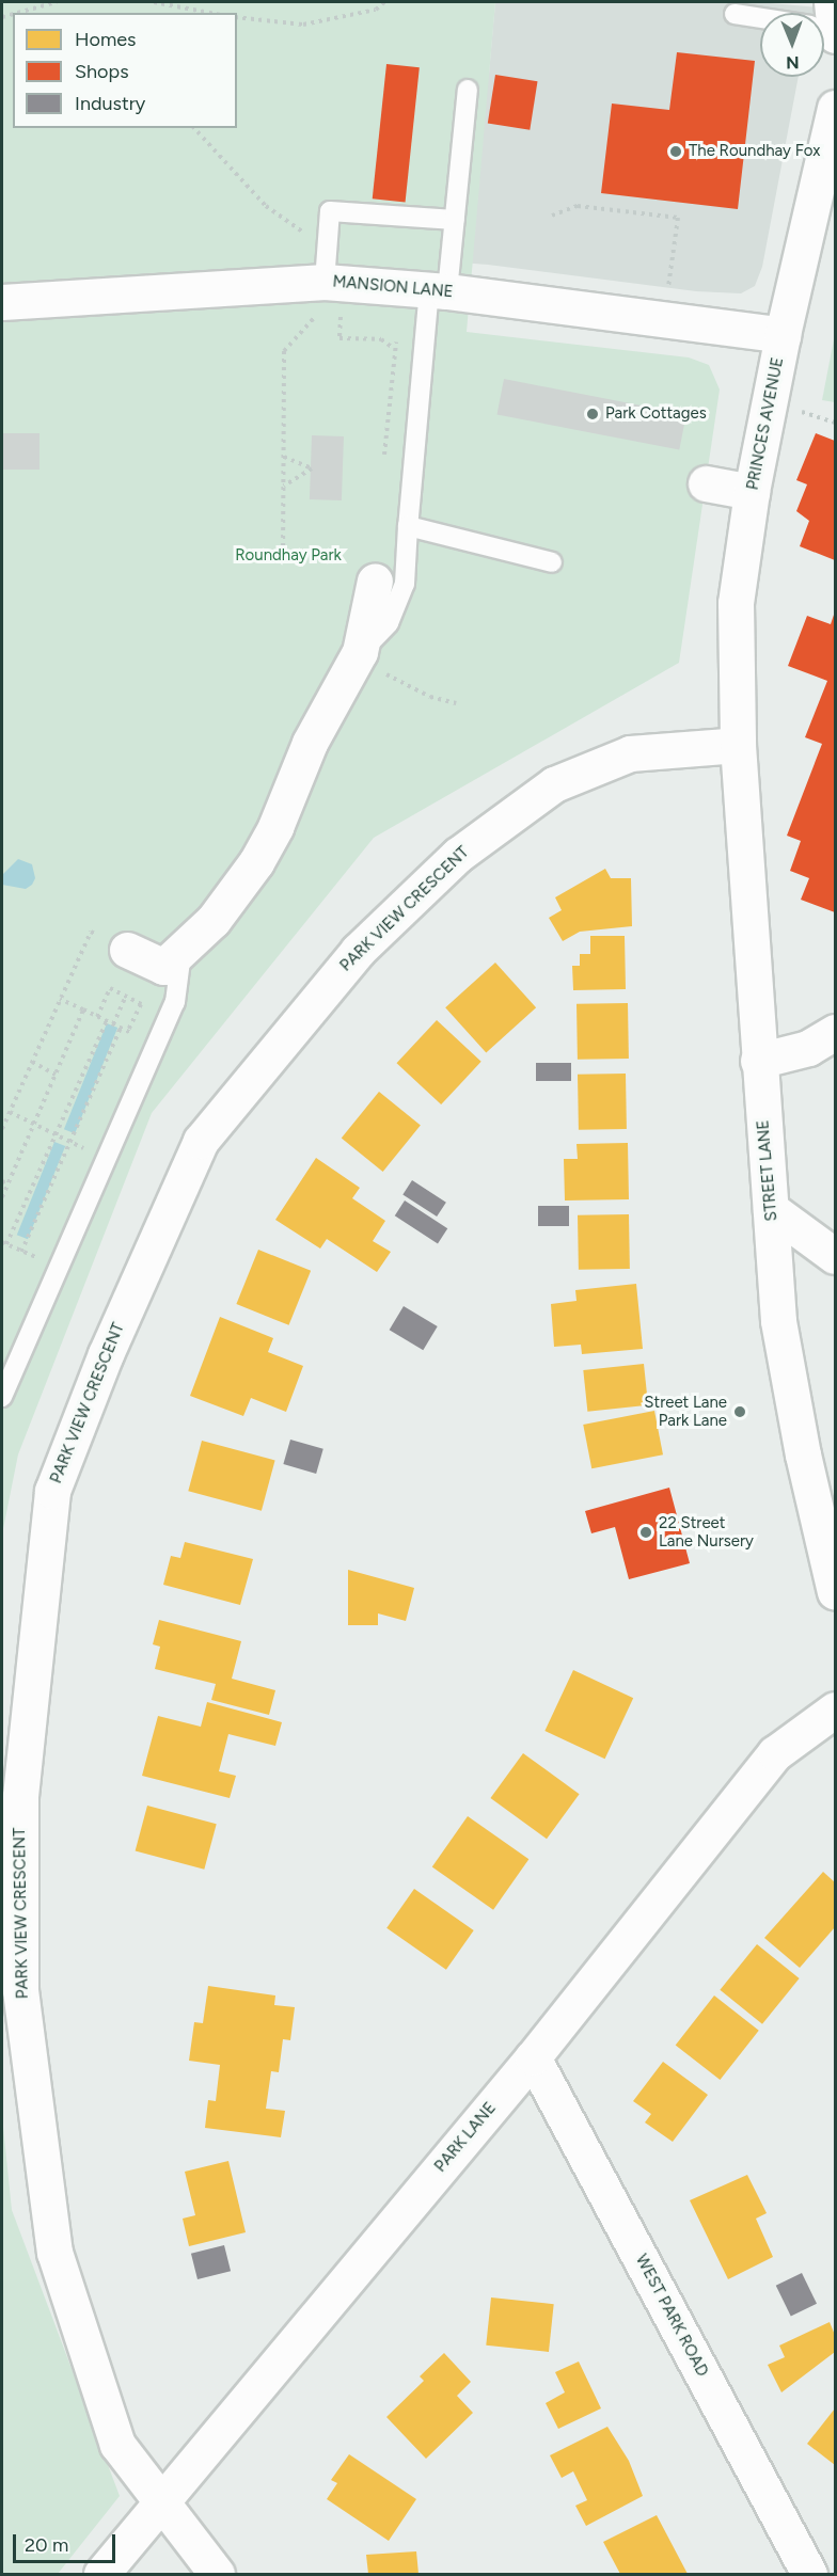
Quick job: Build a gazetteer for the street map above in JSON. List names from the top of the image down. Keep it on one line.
{"streets":{"street":["MANSION LANE","PRINCES AVENUE","PARK VIEW CRESCENT","STREET LANE","PARK LANE","WEST PARK ROAD"]},"crossings":[["MANSION LANE","PRINCES AVENUE"],["PRINCES AVENUE","PARK VIEW CRESCENT"],["PRINCES AVENUE","STREET LANE"],["PARK VIEW CRESCENT","STREET LANE"],["PARK VIEW CRESCENT","PARK LANE"],["PARK LANE","WEST PARK ROAD"]],"parks":["Roundhay Park"],"places":["The Roundhay Fox","Park Cottages","Street Lane Park Lane","22 Street Lane Nursery"],"legend":["Homes","Shops","Industry"],"scale_bar":"20 m","north":"bottom"}
